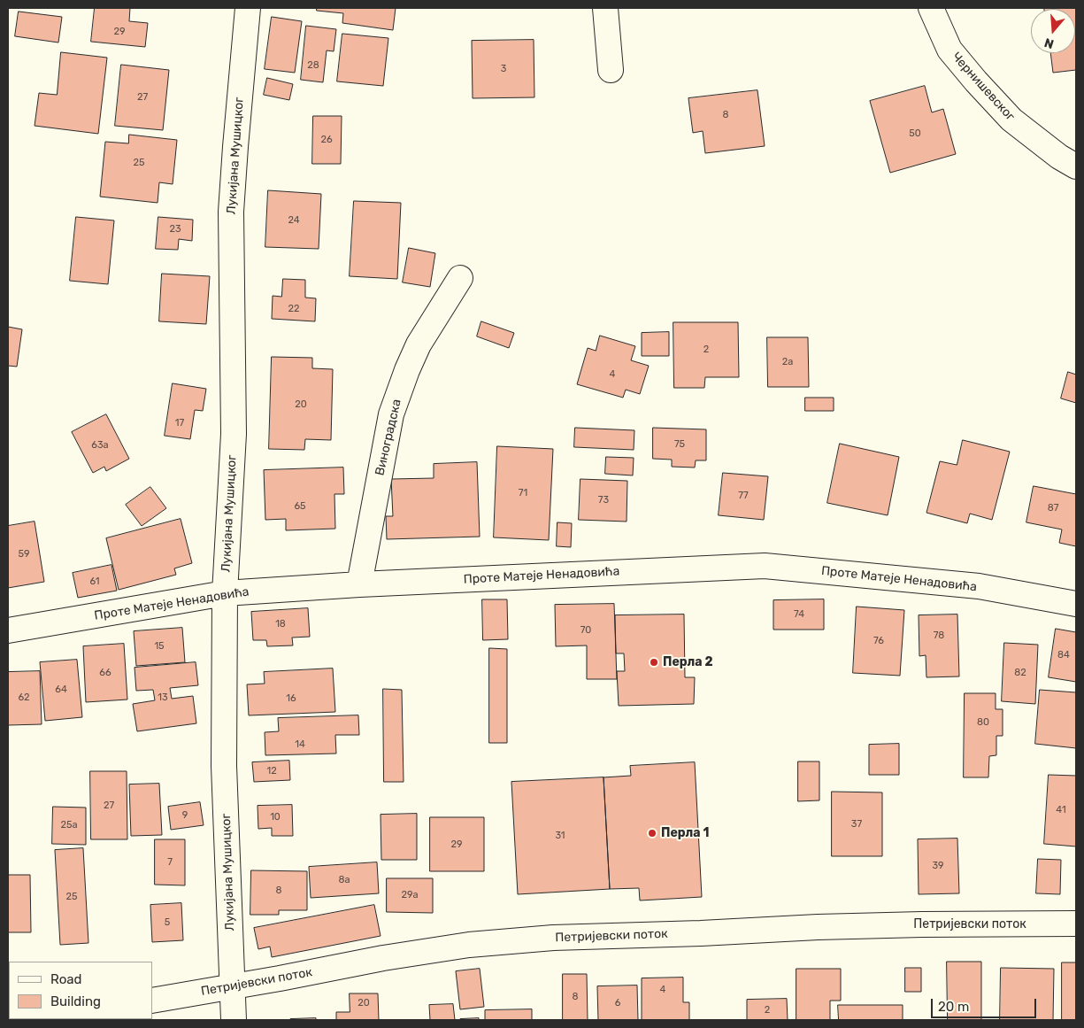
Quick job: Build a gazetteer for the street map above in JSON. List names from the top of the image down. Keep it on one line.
{"streets":{"street":["Чернишевског","Лукијана Мушицког","Виноградска","Проте Матеје Ненадовића","Петријевски поток"]},"crossings":[["Лукијана Мушицког","Проте Матеје Ненадовића"],["Лукијана Мушицког","Петријевски поток"],["Виноградска","Проте Матеје Ненадовића"]],"places":["Перла 2","Перла 1"],"house_numbers":["29","28","3","27","8","50","26","25","24","23","22","2","2a","4","20","17","75","63a","71","77","73","65","87","59","61","74","18","70","78","76","15","84","66","82","64","62","13","16","80","14","12","27","41","9","10","37","25a","31","29","7","39","8a","8","29a","25","5","4","8","20","6","2"],"legend":["Road","Building"],"scale_bar":"20 m","north":"bottom"}
